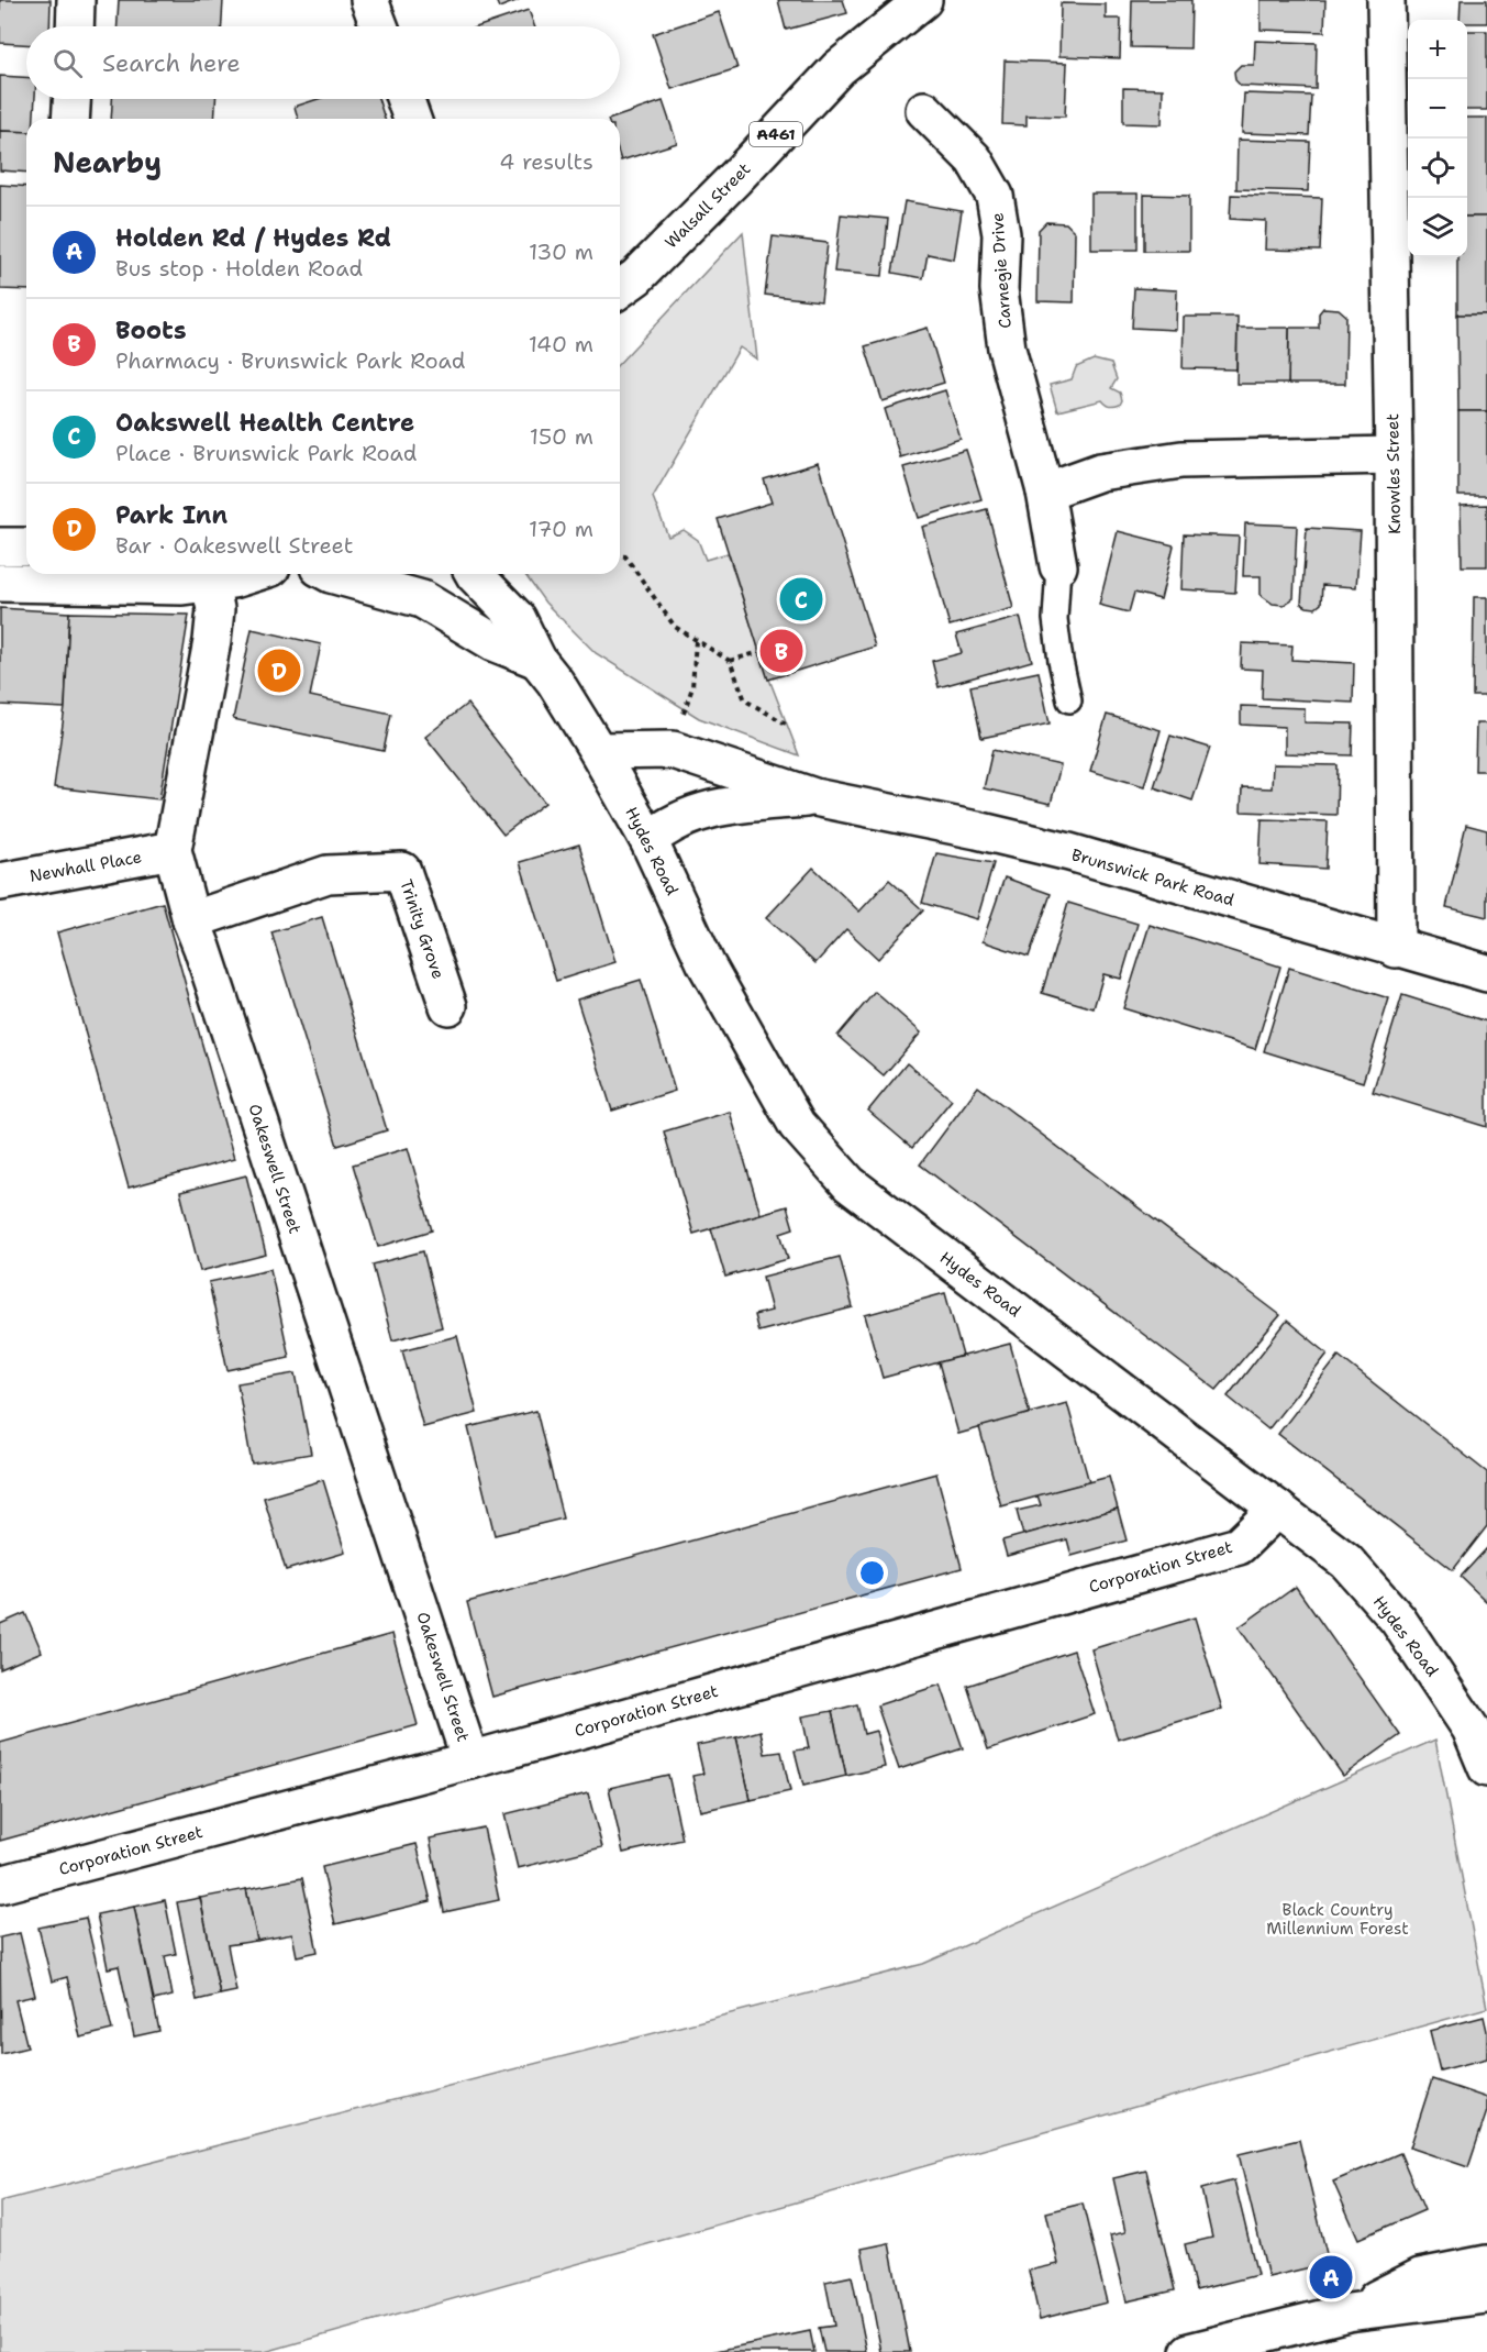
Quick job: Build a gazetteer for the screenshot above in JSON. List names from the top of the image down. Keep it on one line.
{"streets":{"main road":["A461","Walsall Street","Carnegie Drive","Knowles Street","Hydes Road","Newhall Place","Brunswick Park Road","Trinity Grove","Oakeswell Street","Corporation Street"]},"crossings":[["Knowles Street","Brunswick Park Road"],["Hydes Road","Brunswick Park Road"],["Hydes Road","Corporation Street"],["Newhall Place","Oakeswell Street"],["Trinity Grove","Oakeswell Street"],["Oakeswell Street","Corporation Street"]],"parks":["Black Country Millennium Forest"],"page":{"map_buttons":["+","−"],"search":"Search here","heading":["Nearby","4 results"],"list":[{"mark":"A","name":"Holden Rd / Hydes Rd","note":"Bus stop · Holden Road","value":"130 m"},{"mark":"B","name":"Boots","note":"Pharmacy · Brunswick Park Road","value":"140 m"},{"mark":"C","name":"Oakswell Health Centre","note":"Place · Brunswick Park Road","value":"150 m"},{"mark":"D","name":"Park Inn","note":"Bar · Oakeswell Street","value":"170 m"}],"pins":["C","B","D","A"]}}
